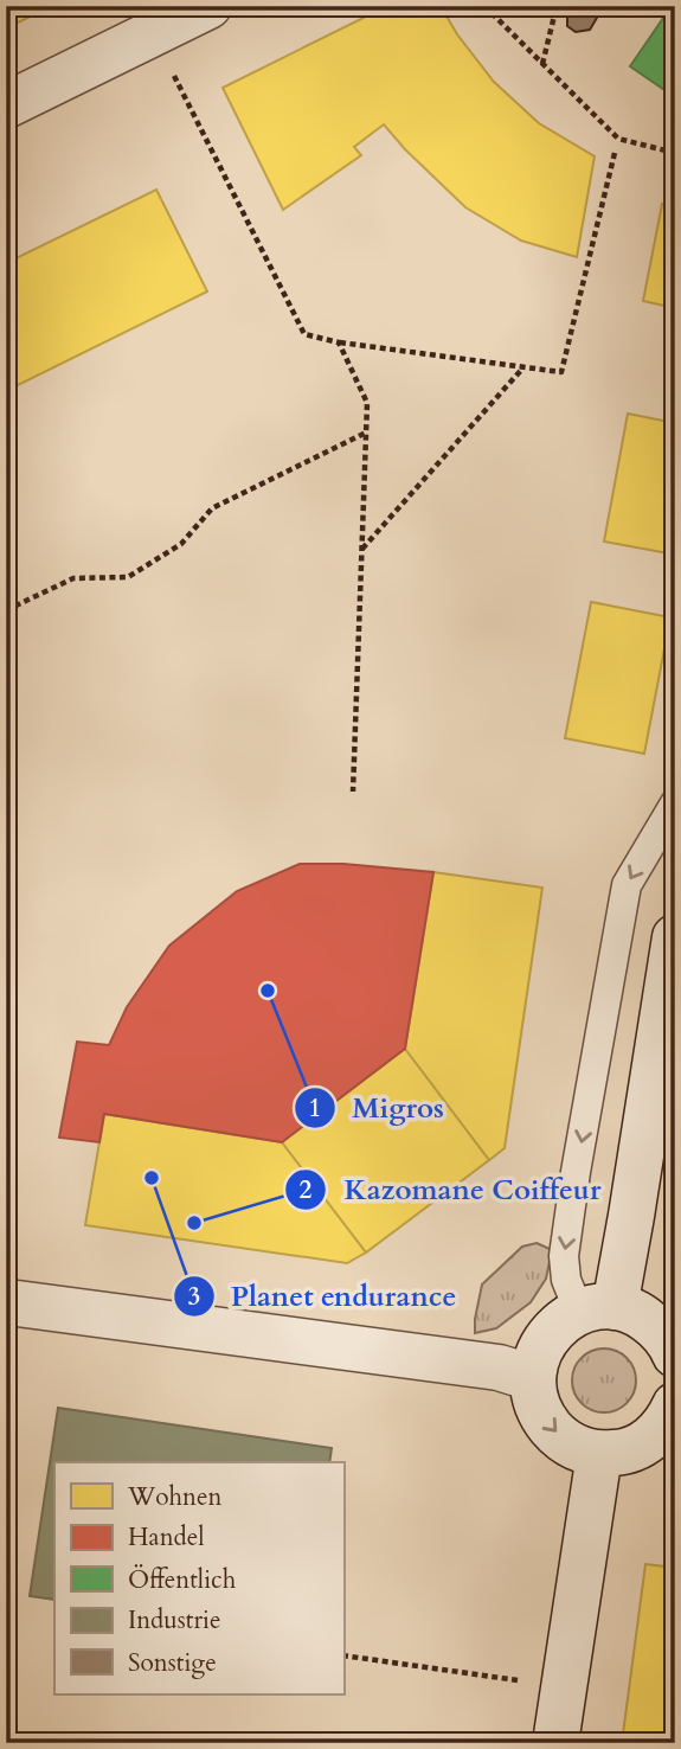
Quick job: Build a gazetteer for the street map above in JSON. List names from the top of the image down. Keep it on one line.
{"places":["Migros","Planet endurance","Kazomane Coiffeur"],"legend":["Wohnen","Handel","Öffentlich","Industrie","Sonstige"]}
